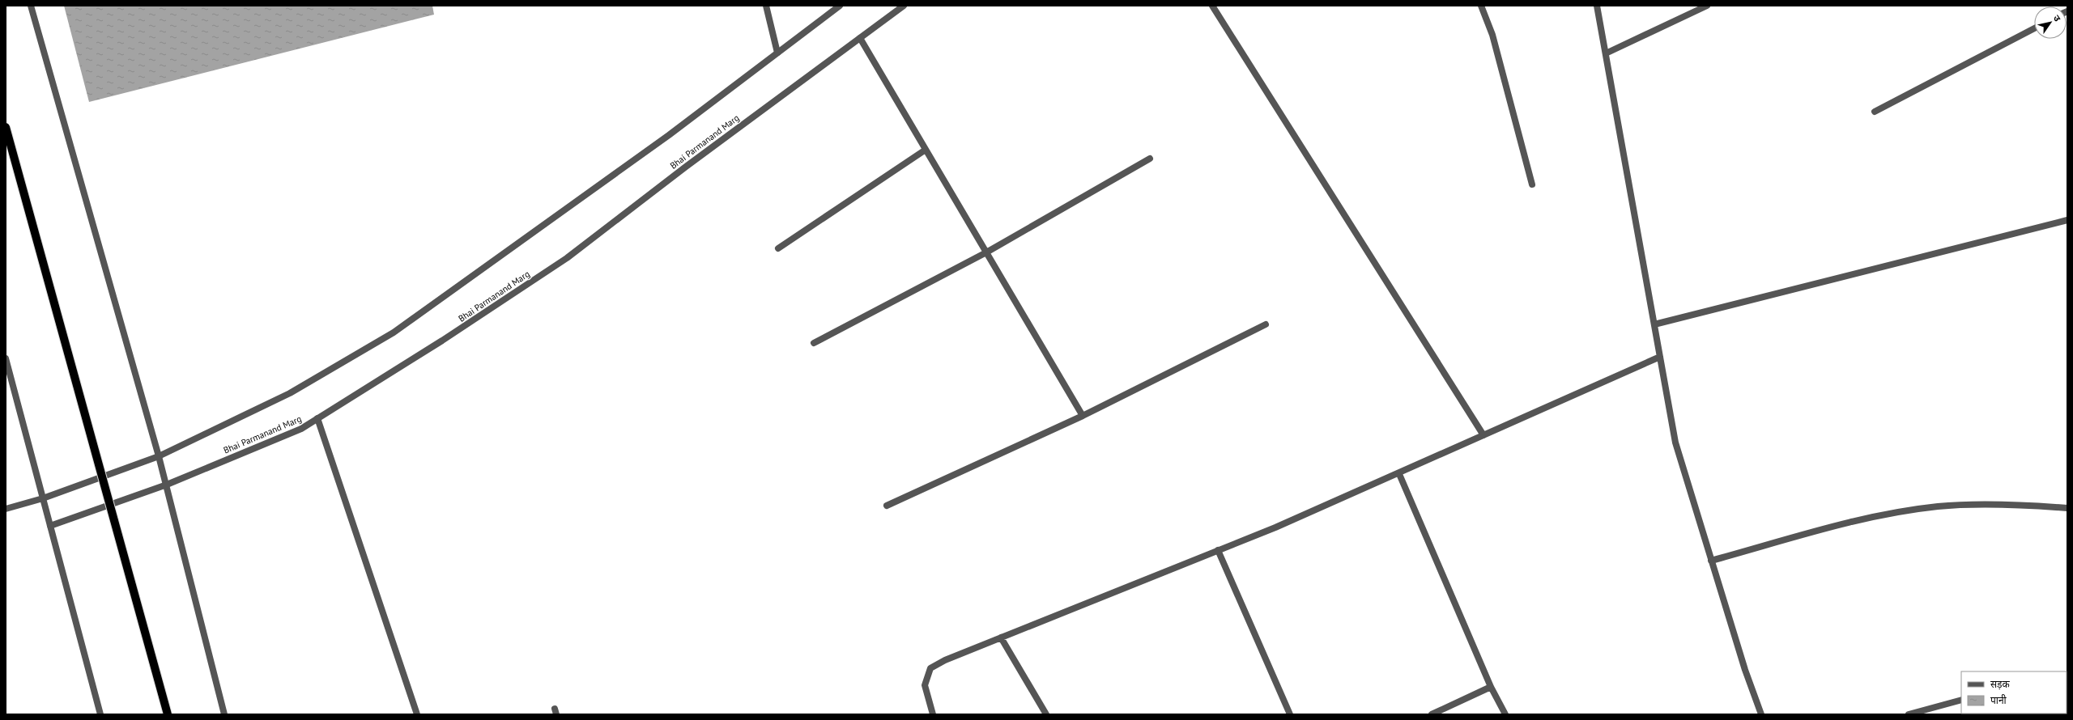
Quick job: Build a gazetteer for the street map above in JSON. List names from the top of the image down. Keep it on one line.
{"streets":{"street":["Bhai Parmanand Marg"]},"legend":["सड़क","पानी"],"north":"top right"}
